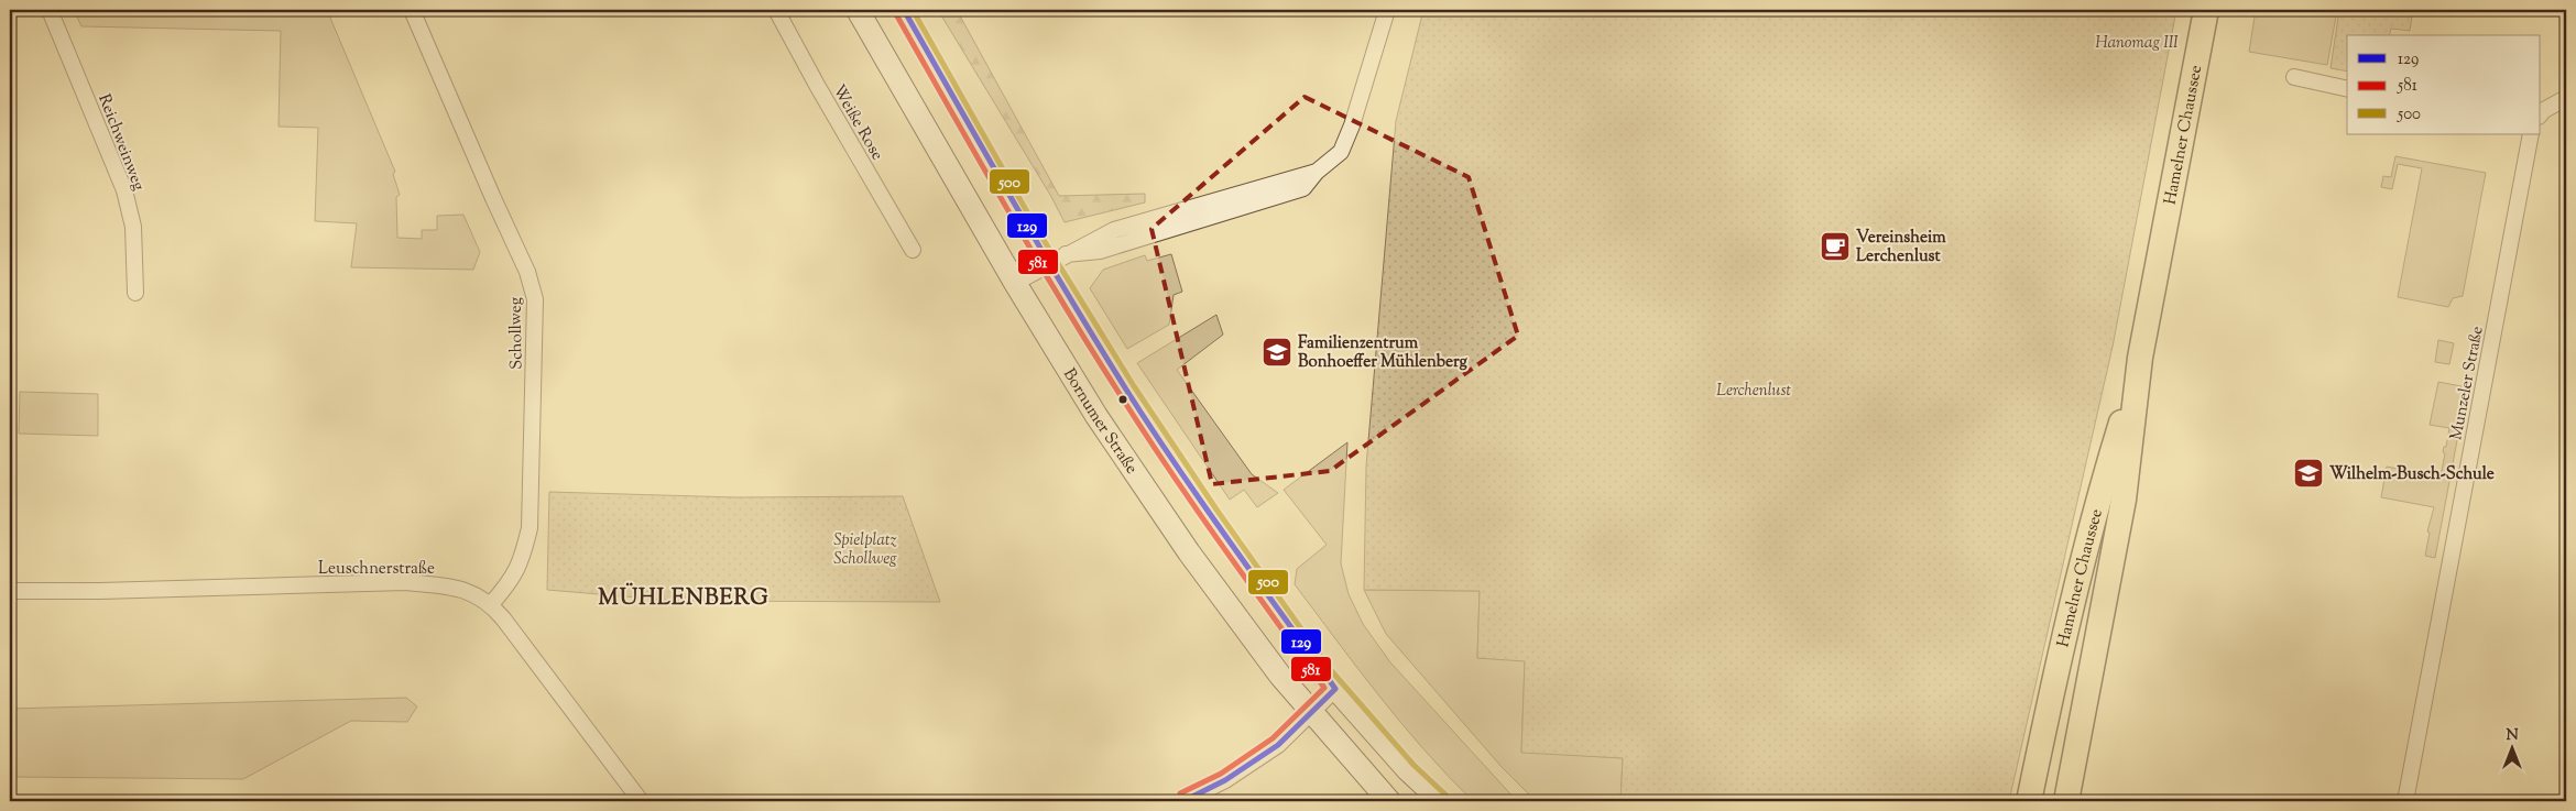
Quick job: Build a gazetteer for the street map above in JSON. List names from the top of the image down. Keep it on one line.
{"streets":{"main road":["Hamelner Chaussee","Bornumer Straße"],"street":["Weiße Rose","Reichweinweg","Schollweg","Munzeler Straße","Leuschnerstraße"]},"crossings":[["Schollweg","Leuschnerstraße"]],"districts":["MÜHLENBERG"],"parks":["Hanomag III","Lerchenlust","Spielplatz Schollweg"],"places":{"cafe":["Vereinsheim Lerchenlust"],"school or university":["Familienzentrum Bonhoeffer Mühlenberg","Wilhelm-Busch-Schule"]},"lines":["transit line 129","transit line 500","transit line 581"],"legend":["129","581","500"],"north":"top"}
